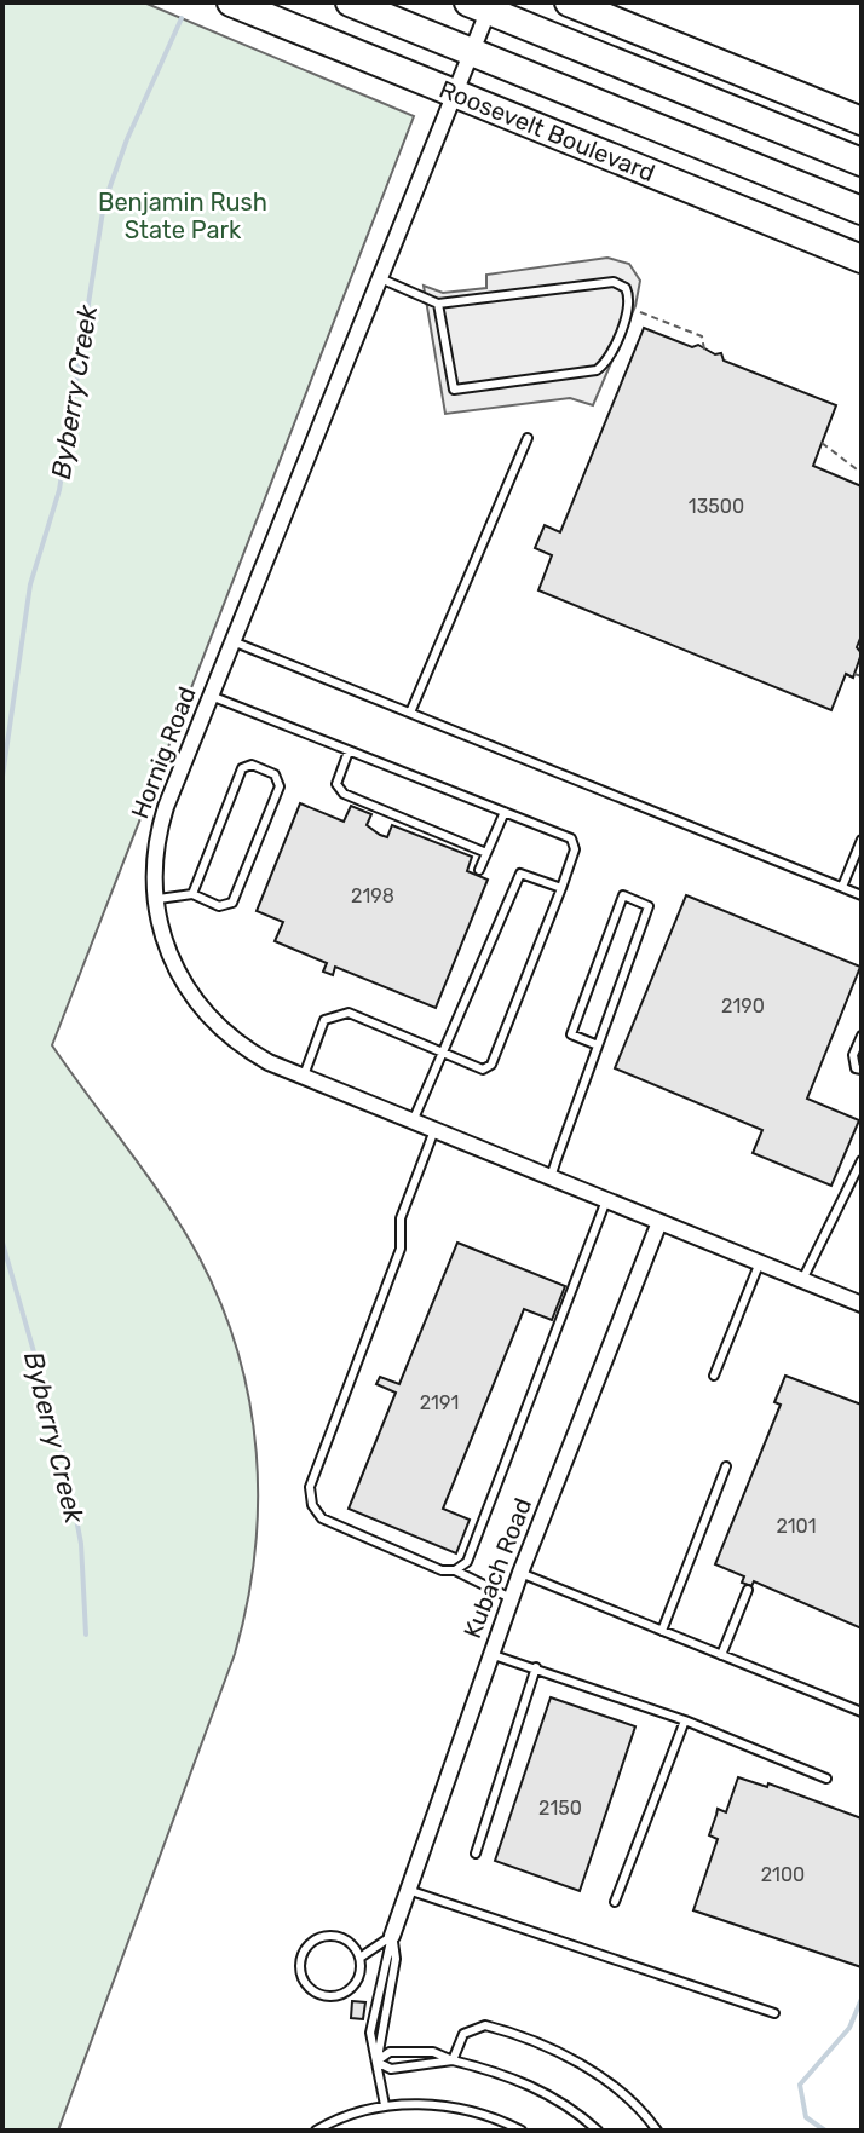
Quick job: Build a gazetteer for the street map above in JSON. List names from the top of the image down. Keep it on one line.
{"streets":{"highway":["Roosevelt Boulevard"],"street":["Hornig Road","Kubach Road"]},"crossings":[["Roosevelt Boulevard","Hornig Road"],["Hornig Road","Kubach Road"]],"water":["Byberry Creek"],"parks":["Benjamin Rush State Park"],"house_numbers":["13500","2198","2190","2191","2101","2150","2100"]}
